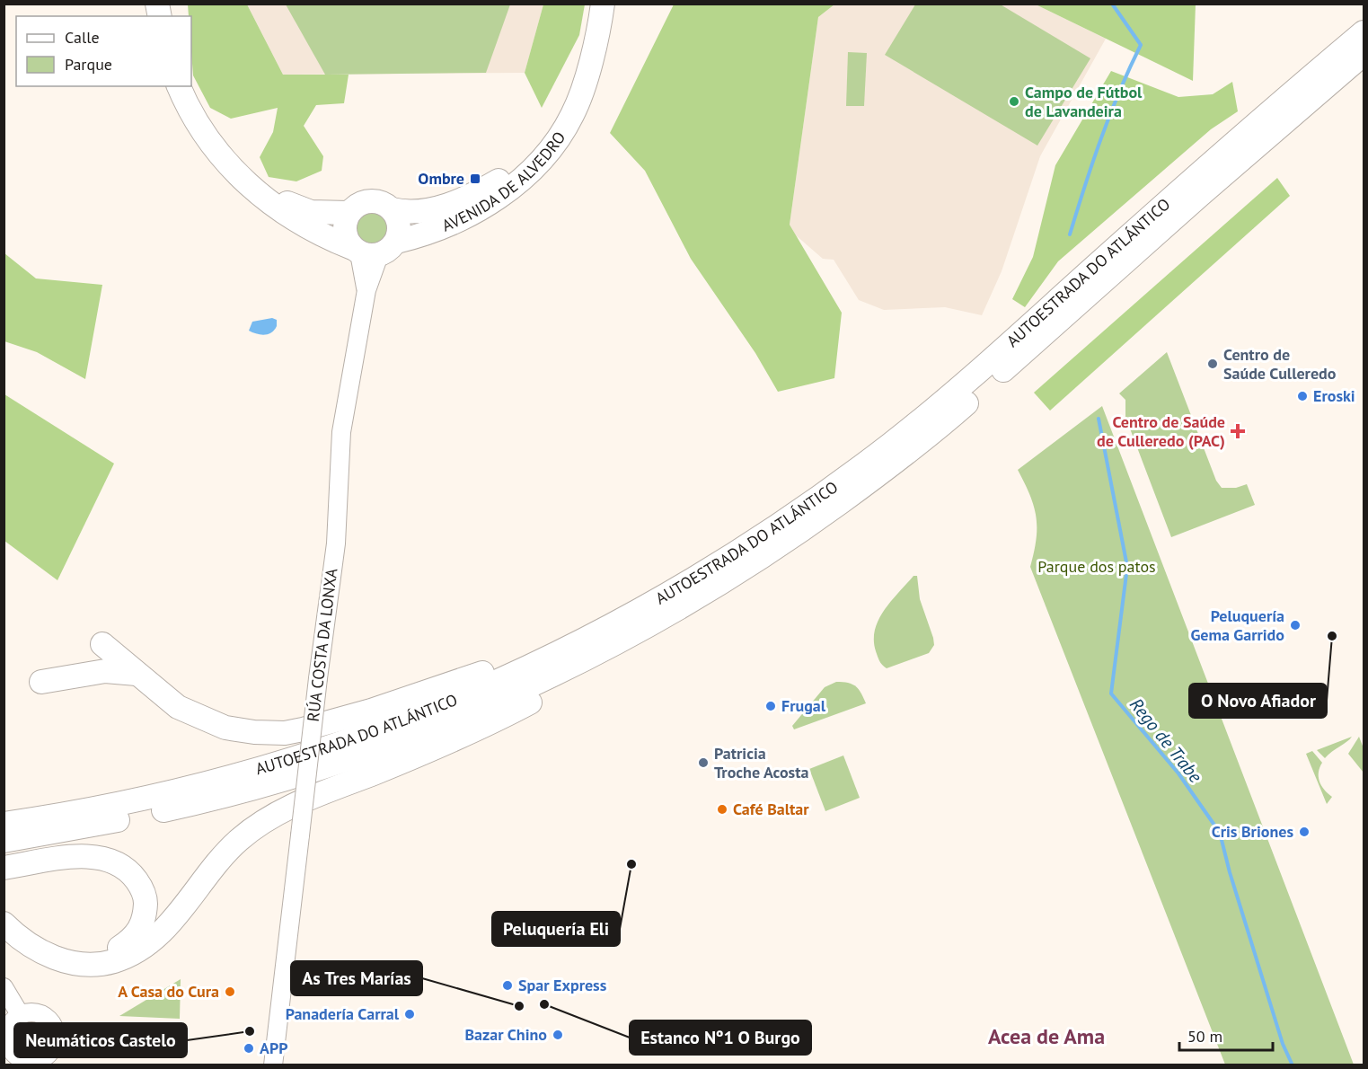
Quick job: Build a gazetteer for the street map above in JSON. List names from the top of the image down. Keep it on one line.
{"streets":{"highway":["AVENIDA DE ALVEDRO","AUTOESTRADA DO ATLÁNTICO"],"main road":["RÚA COSTA DA LONXA"]},"crossings":[["AVENIDA DE ALVEDRO","RÚA COSTA DA LONXA"]],"districts":["Acea de Ama"],"water":["Rego de Trabe"],"parks":["Parque dos patos"],"places":{"other":["Campo de Fútbol de Lavandeira","Centro de Saúde Culleredo","Eroski","Peluquería Gema Garrido","O Novo Afiador","Frugal","Patricia Troche Acosta","Café Baltar","Cris Briones","Peluquería Eli","Spar Express","A Casa do Cura","Estanco Nº1 O Burgo","As Tres Marías","Panadería Carral","Neumáticos Castelo","Bazar Chino","APP"],"transit":["Ombre"],"health":["Centro de Saúde de Culleredo (PAC)"]},"legend":["Calle","Parque"],"scale_bar":"50 m"}
